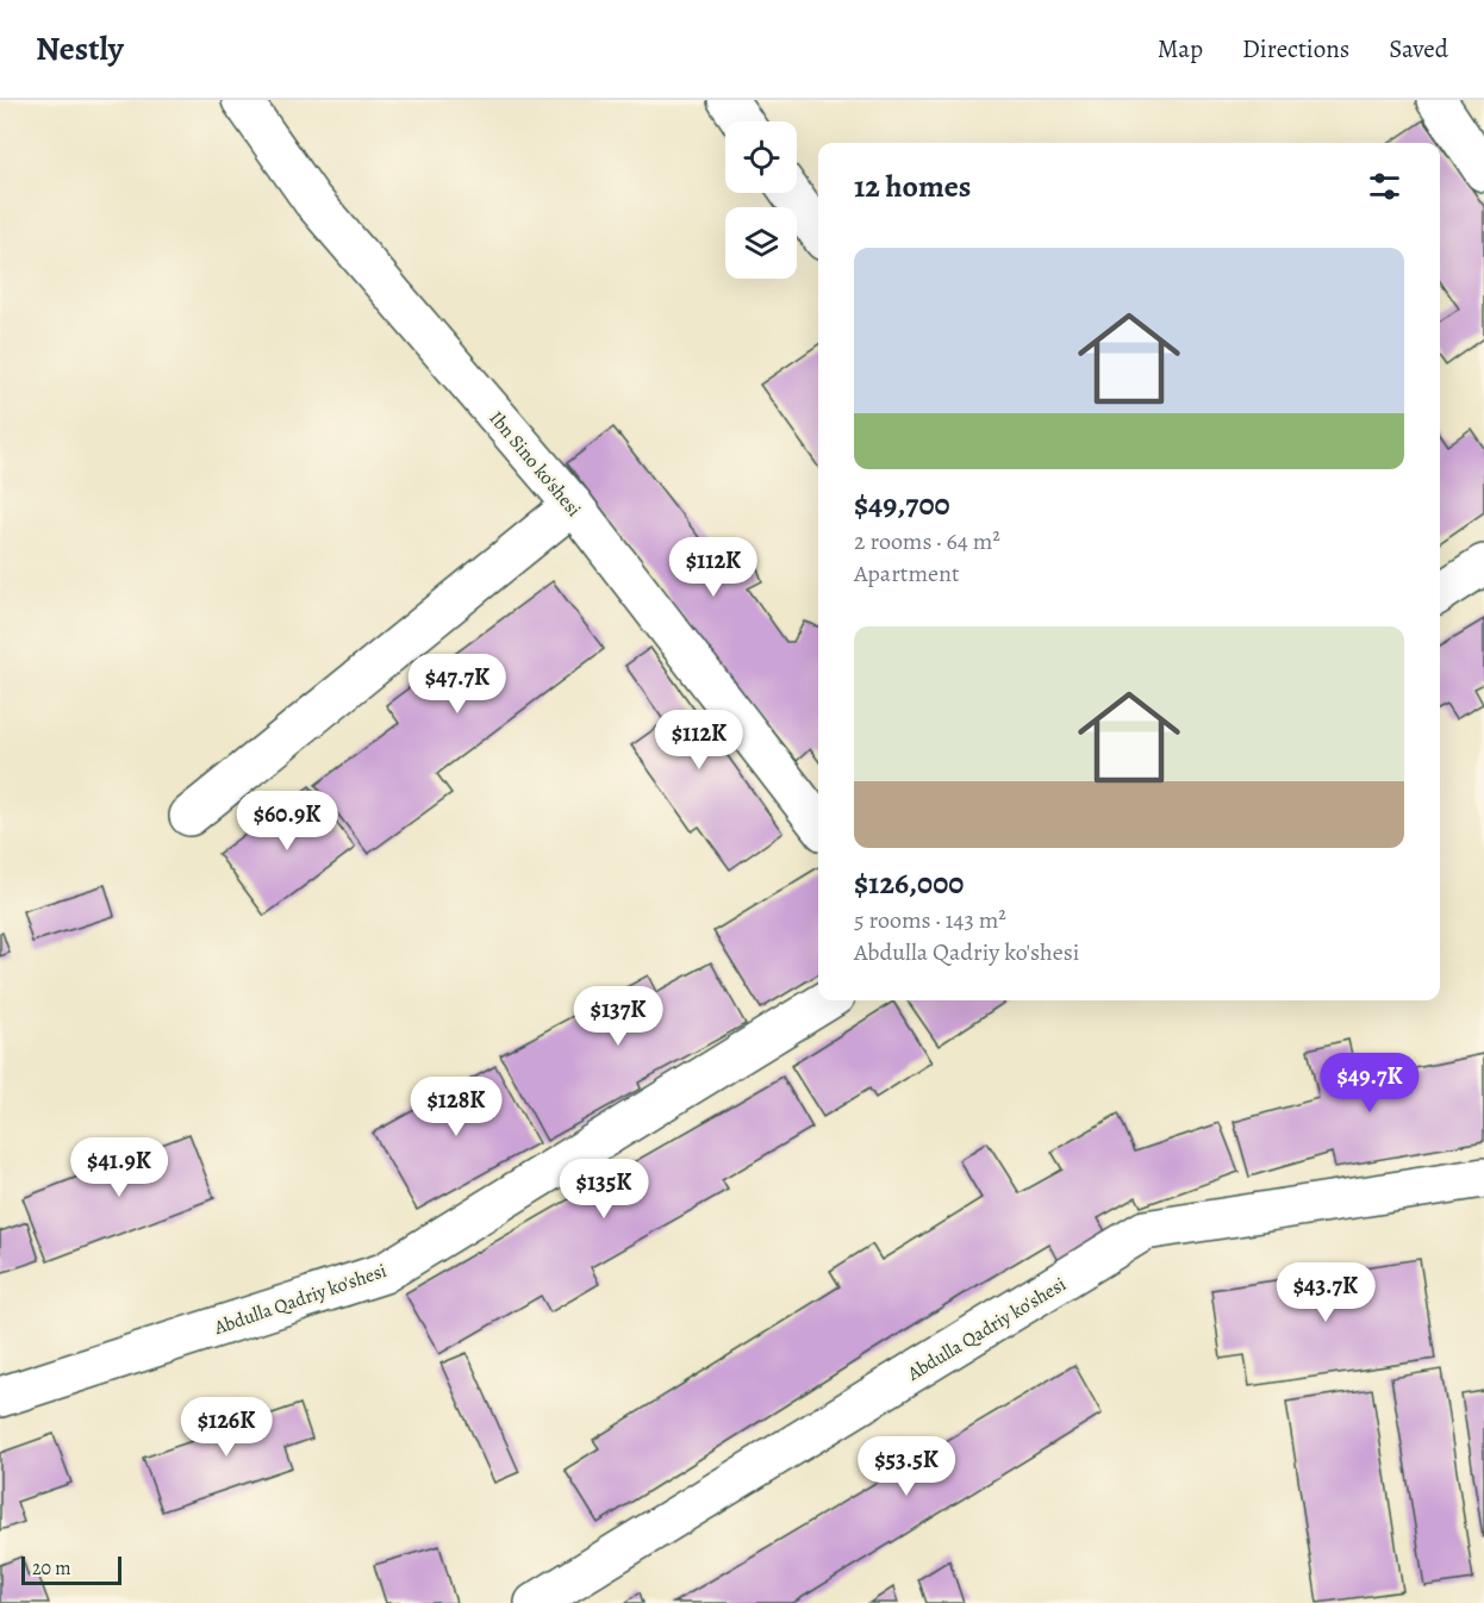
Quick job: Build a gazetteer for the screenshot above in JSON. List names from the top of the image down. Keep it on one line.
{"streets":{"street":["Ibn Sino ko'shesi","Abdulla Qadriy ko'shesi"]},"scale_bar":"20 m","page":{"header":"Nestly","nav":["Map","Directions","Saved"],"heading":"12 homes","list":[{"name":"$49,700","note":"2 rooms · 64 m² · Apartment"},{"name":"$126,000","note":"5 rooms · 143 m² · Abdulla Qadriy ko'shesi"}],"price":["$112K","$47.7K","$112K","$60.9K","$137K","$49.7K","$128K","$41.9K","$135K","$43.7K","$126K","$53.5K"],"scale":"20 m"}}
